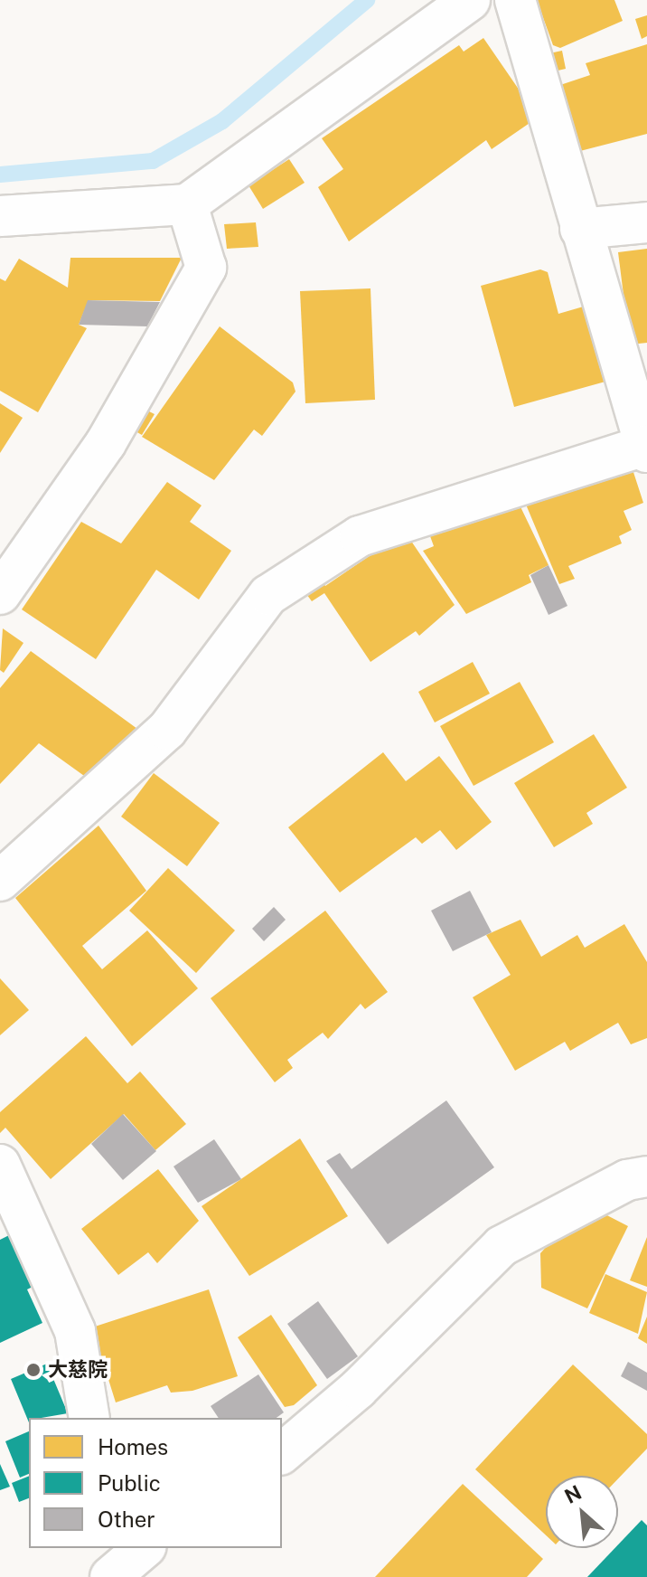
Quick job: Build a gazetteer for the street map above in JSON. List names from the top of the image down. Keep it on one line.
{"places":["大慈院"],"legend":["Homes","Public","Other"],"north":"top left"}
